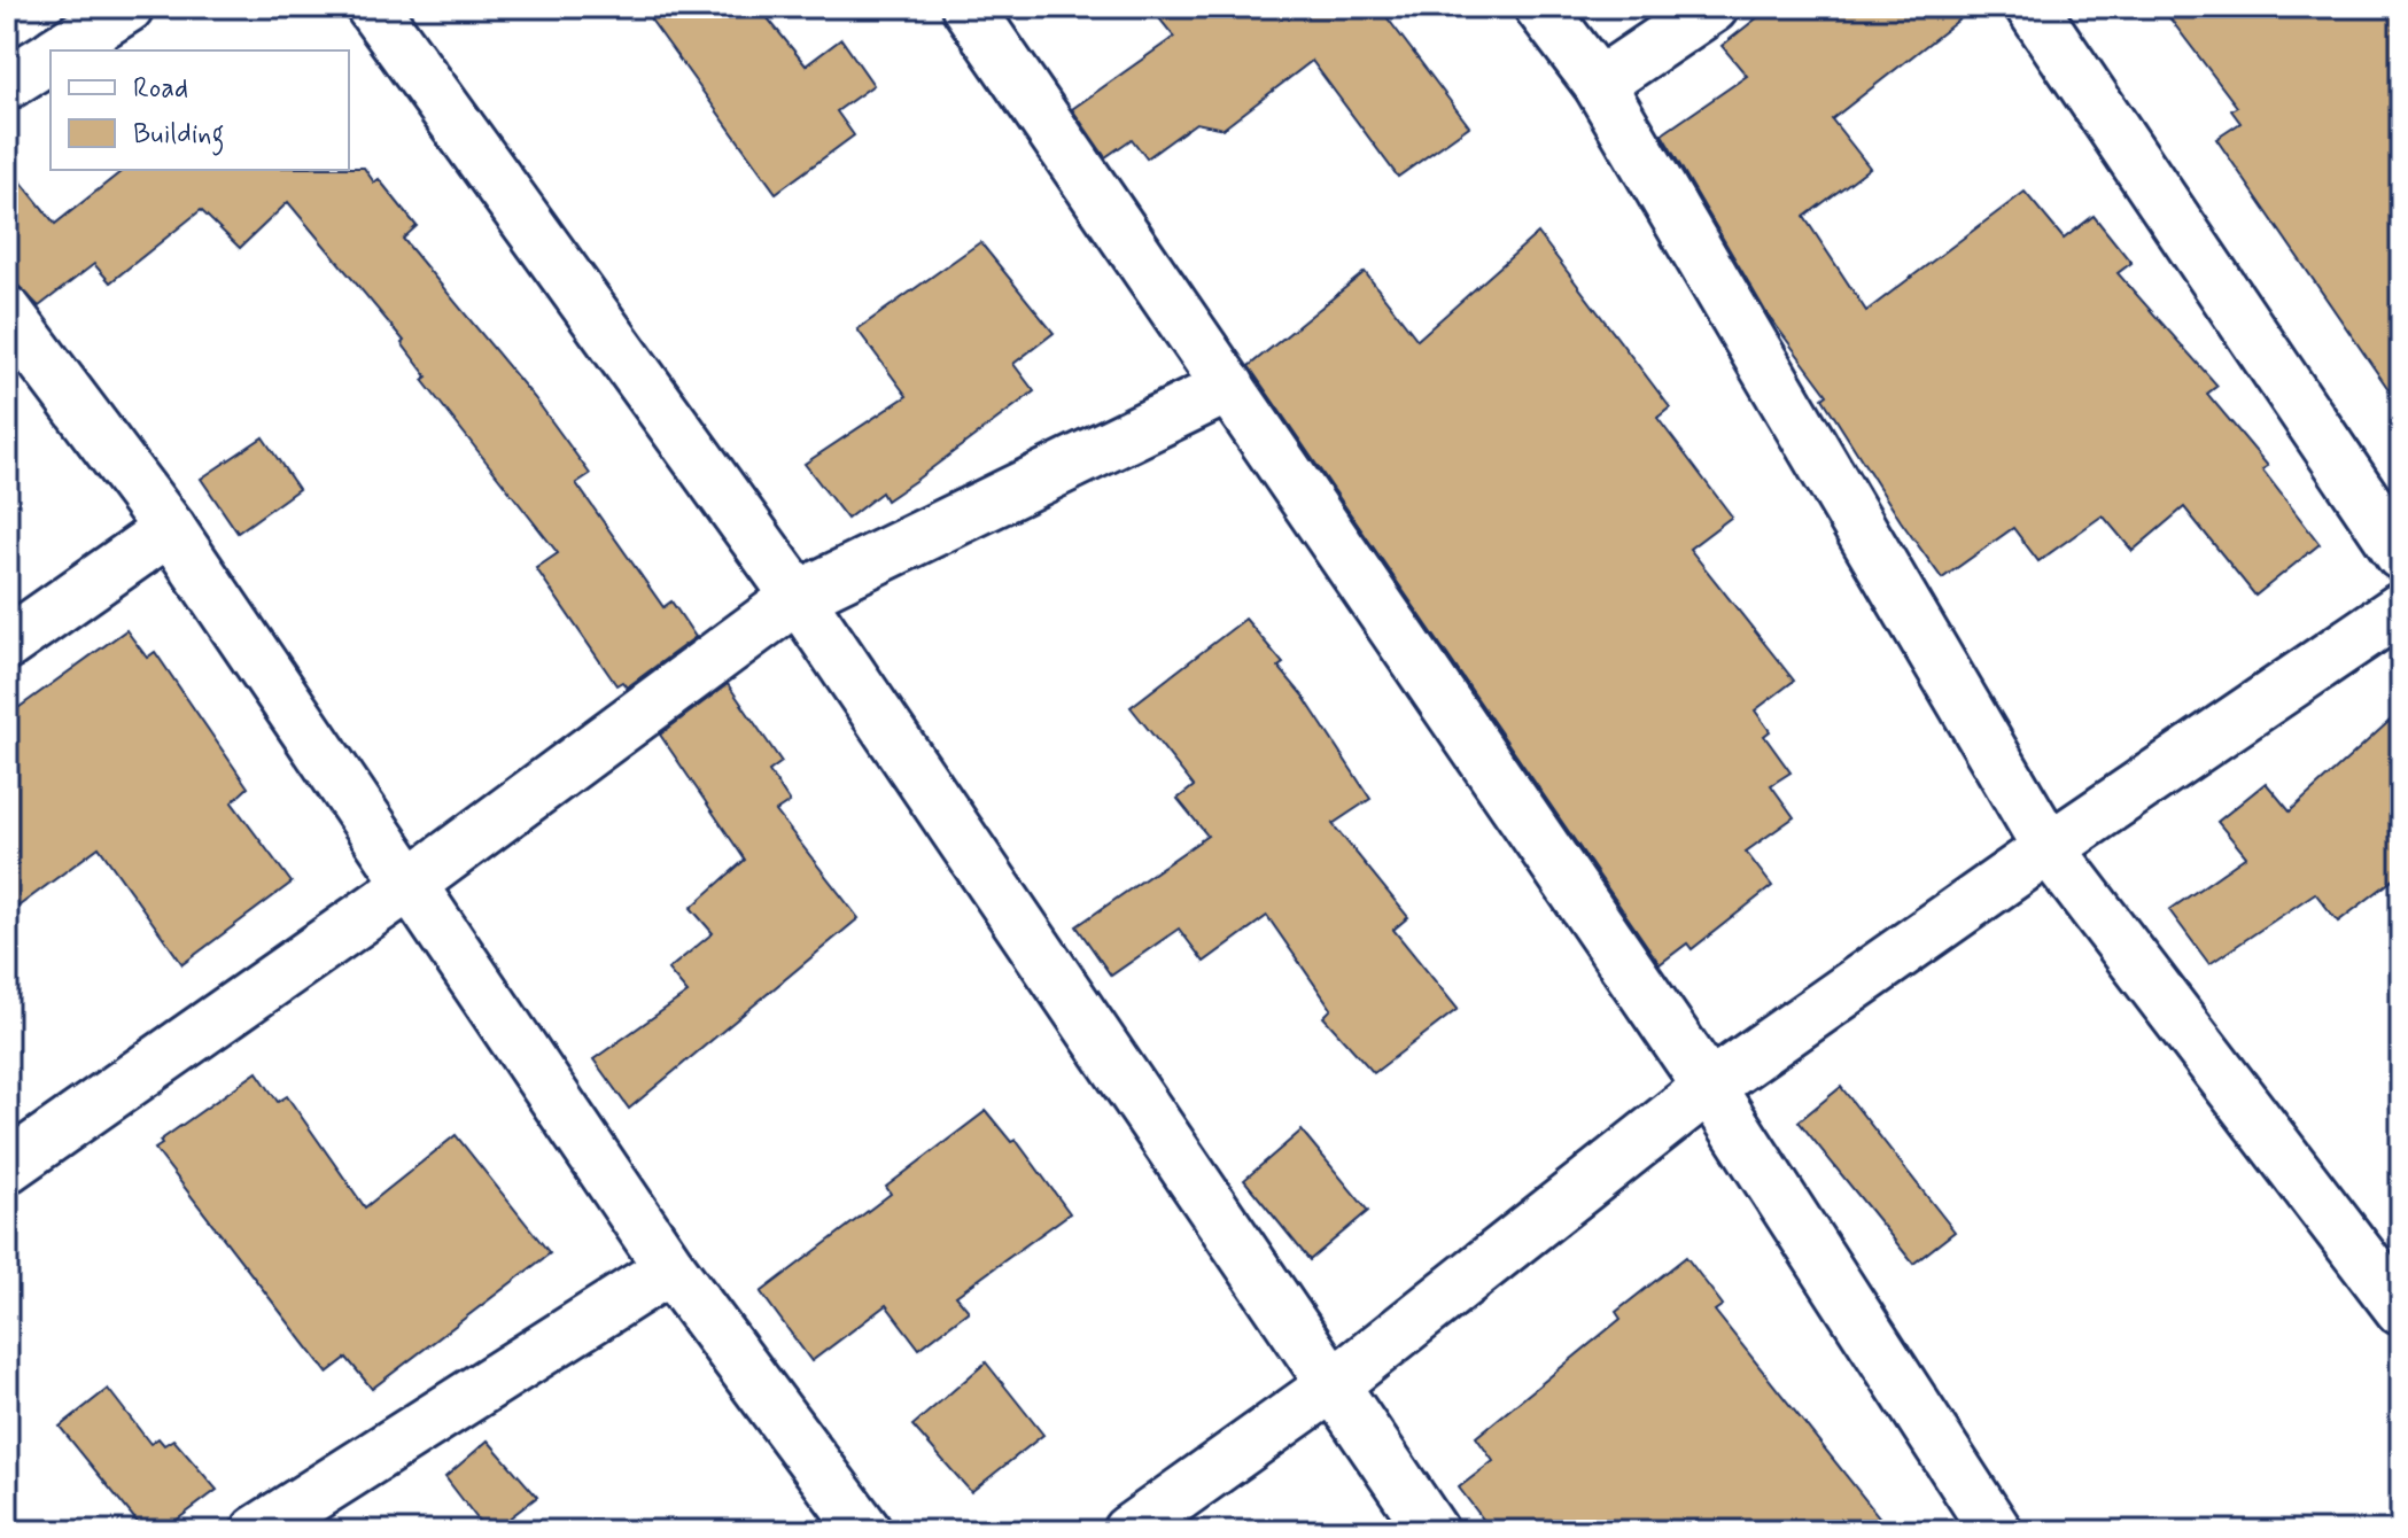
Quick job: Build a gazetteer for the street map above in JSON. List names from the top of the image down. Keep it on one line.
{"legend":["Road","Building"]}
